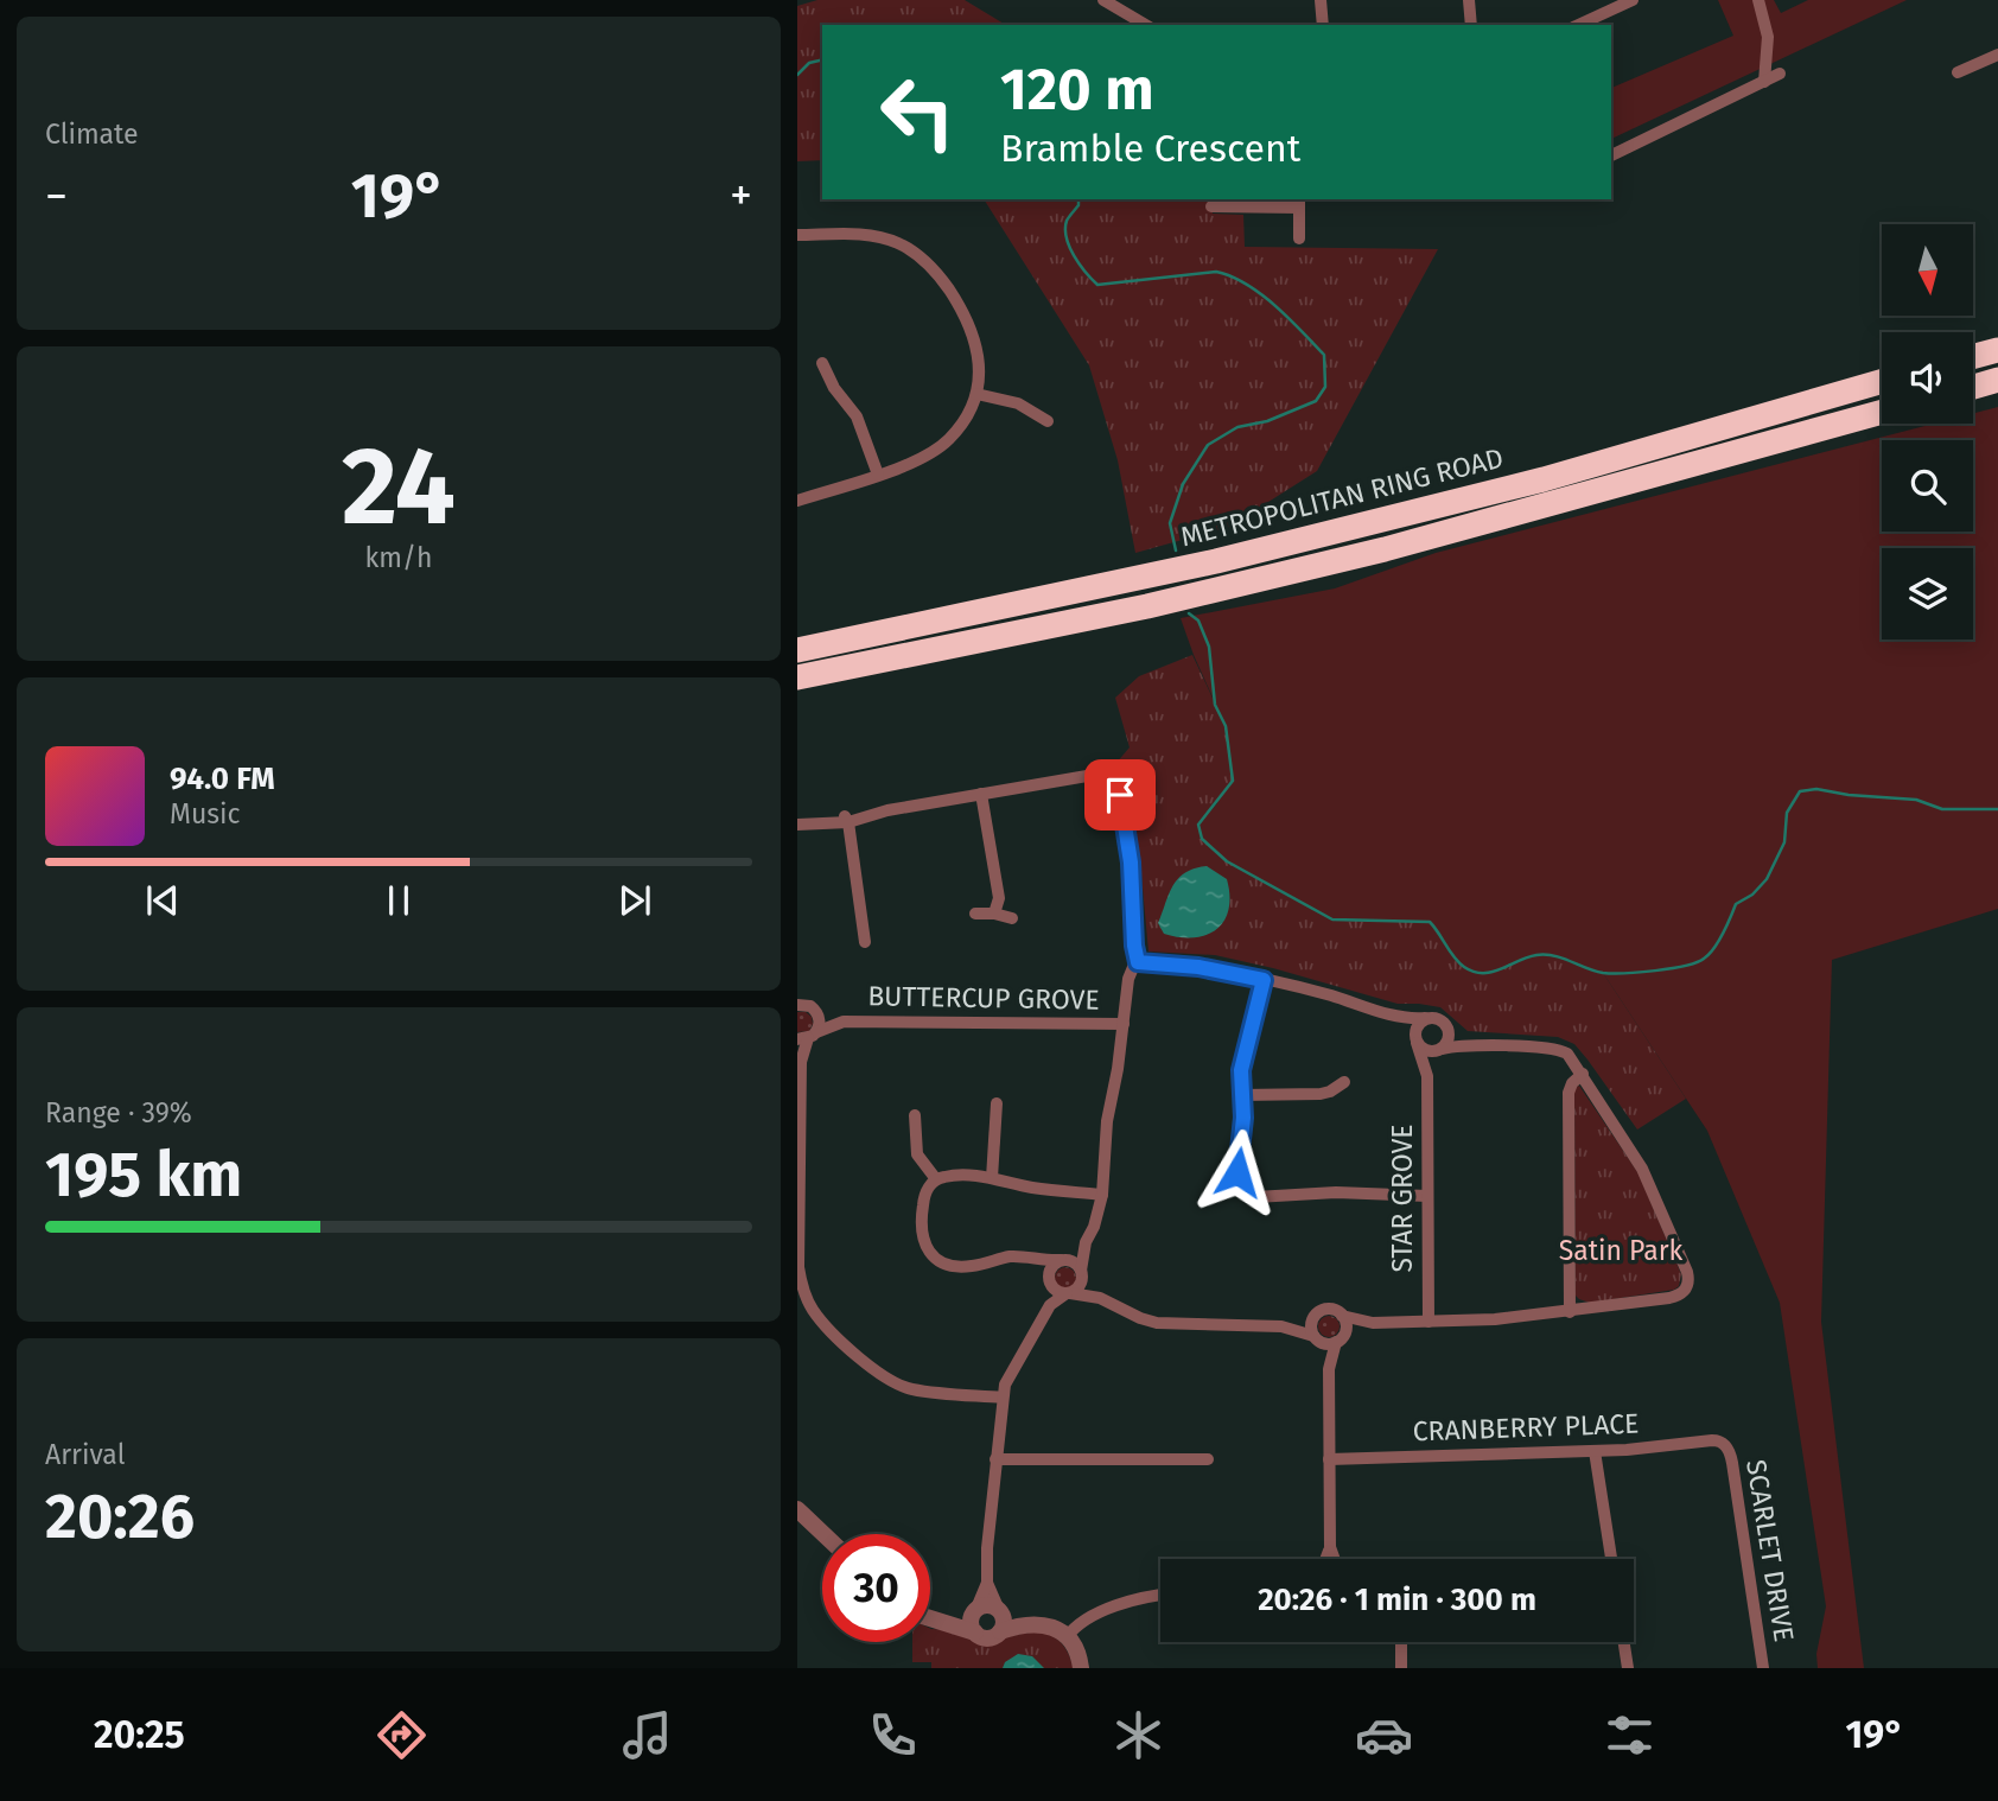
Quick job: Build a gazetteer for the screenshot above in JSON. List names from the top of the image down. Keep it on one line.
{"streets":{"highway":["METROPOLITAN RING ROAD"],"street":["BUTTERCUP GROVE","STAR GROVE","CRANBERRY PLACE","SCARLET DRIVE"]},"crossings":[["CRANBERRY PLACE","SCARLET DRIVE"]],"parks":["Satin Park"],"north":"bottom","page":{"tile":["Climate",["24","km/h"],["Range · 39%","195 km"],["Arrival","20:26"]],"turn":["120 m","Bramble Crescent"],"heat":["−","19°","+"],"song":["94.0 FM","Music"],"limit":"30","trip":"20:26 · 1 min · 300 m","tabs":["20:25","19°"]}}
